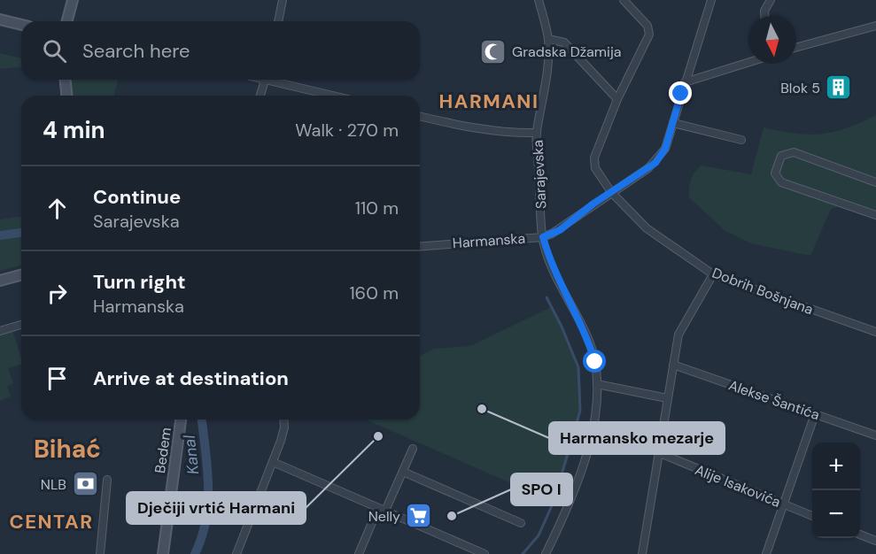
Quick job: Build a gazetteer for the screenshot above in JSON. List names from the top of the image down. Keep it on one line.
{"streets":{"main road":["Bedem"],"street":["Sarajevska","Harmanska","Dobrih Bošnjana","Alekse Šantića","Alije Isakovića"]},"crossings":[["Sarajevska","Harmanska"],["Harmanska","Dobrih Bošnjana"]],"districts":["HARMANI","Bihać","CENTAR"],"water":["Kanal"],"places":{"mosque":["Gradska Džamija"],"building":["Blok 5"],"other":["Harmansko mezarje","Dječiji vrtić Harmani","SPO I"],"bank":["NLB"],"supermarket":["Nelly"]},"north":"bottom","page":{"search":"Search here","heading":["4 min","Walk · 270 m"],"list":[["Continue","Sarajevska","110 m"],["Turn right","Harmanska","160 m"],"Arrive at destination"],"map_buttons":["+","−"]}}
